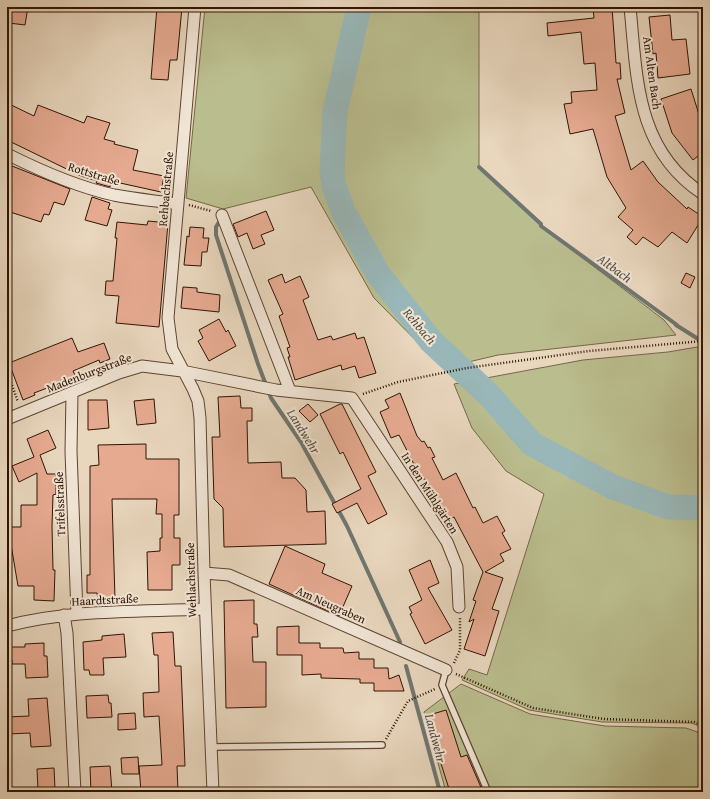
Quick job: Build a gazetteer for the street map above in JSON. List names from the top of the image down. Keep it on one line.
{"streets":{"street":["Am Alten Bach","Rottstraße","Rehbachstraße","Madenburgstraße","In den Mühlgärten","Trifelsstraße","Wehlachstraße","Haardtstraße","Am Neugraben"]},"crossings":[["Rottstraße","Rehbachstraße"],["Rehbachstraße","Madenburgstraße"],["Rehbachstraße","Wehlachstraße"],["Madenburgstraße","Trifelsstraße"],["Madenburgstraße","Wehlachstraße"],["Trifelsstraße","Haardtstraße"],["Wehlachstraße","Haardtstraße"],["Wehlachstraße","Am Neugraben"]],"water":["Altbach","Rehbach","Landwehr"]}
